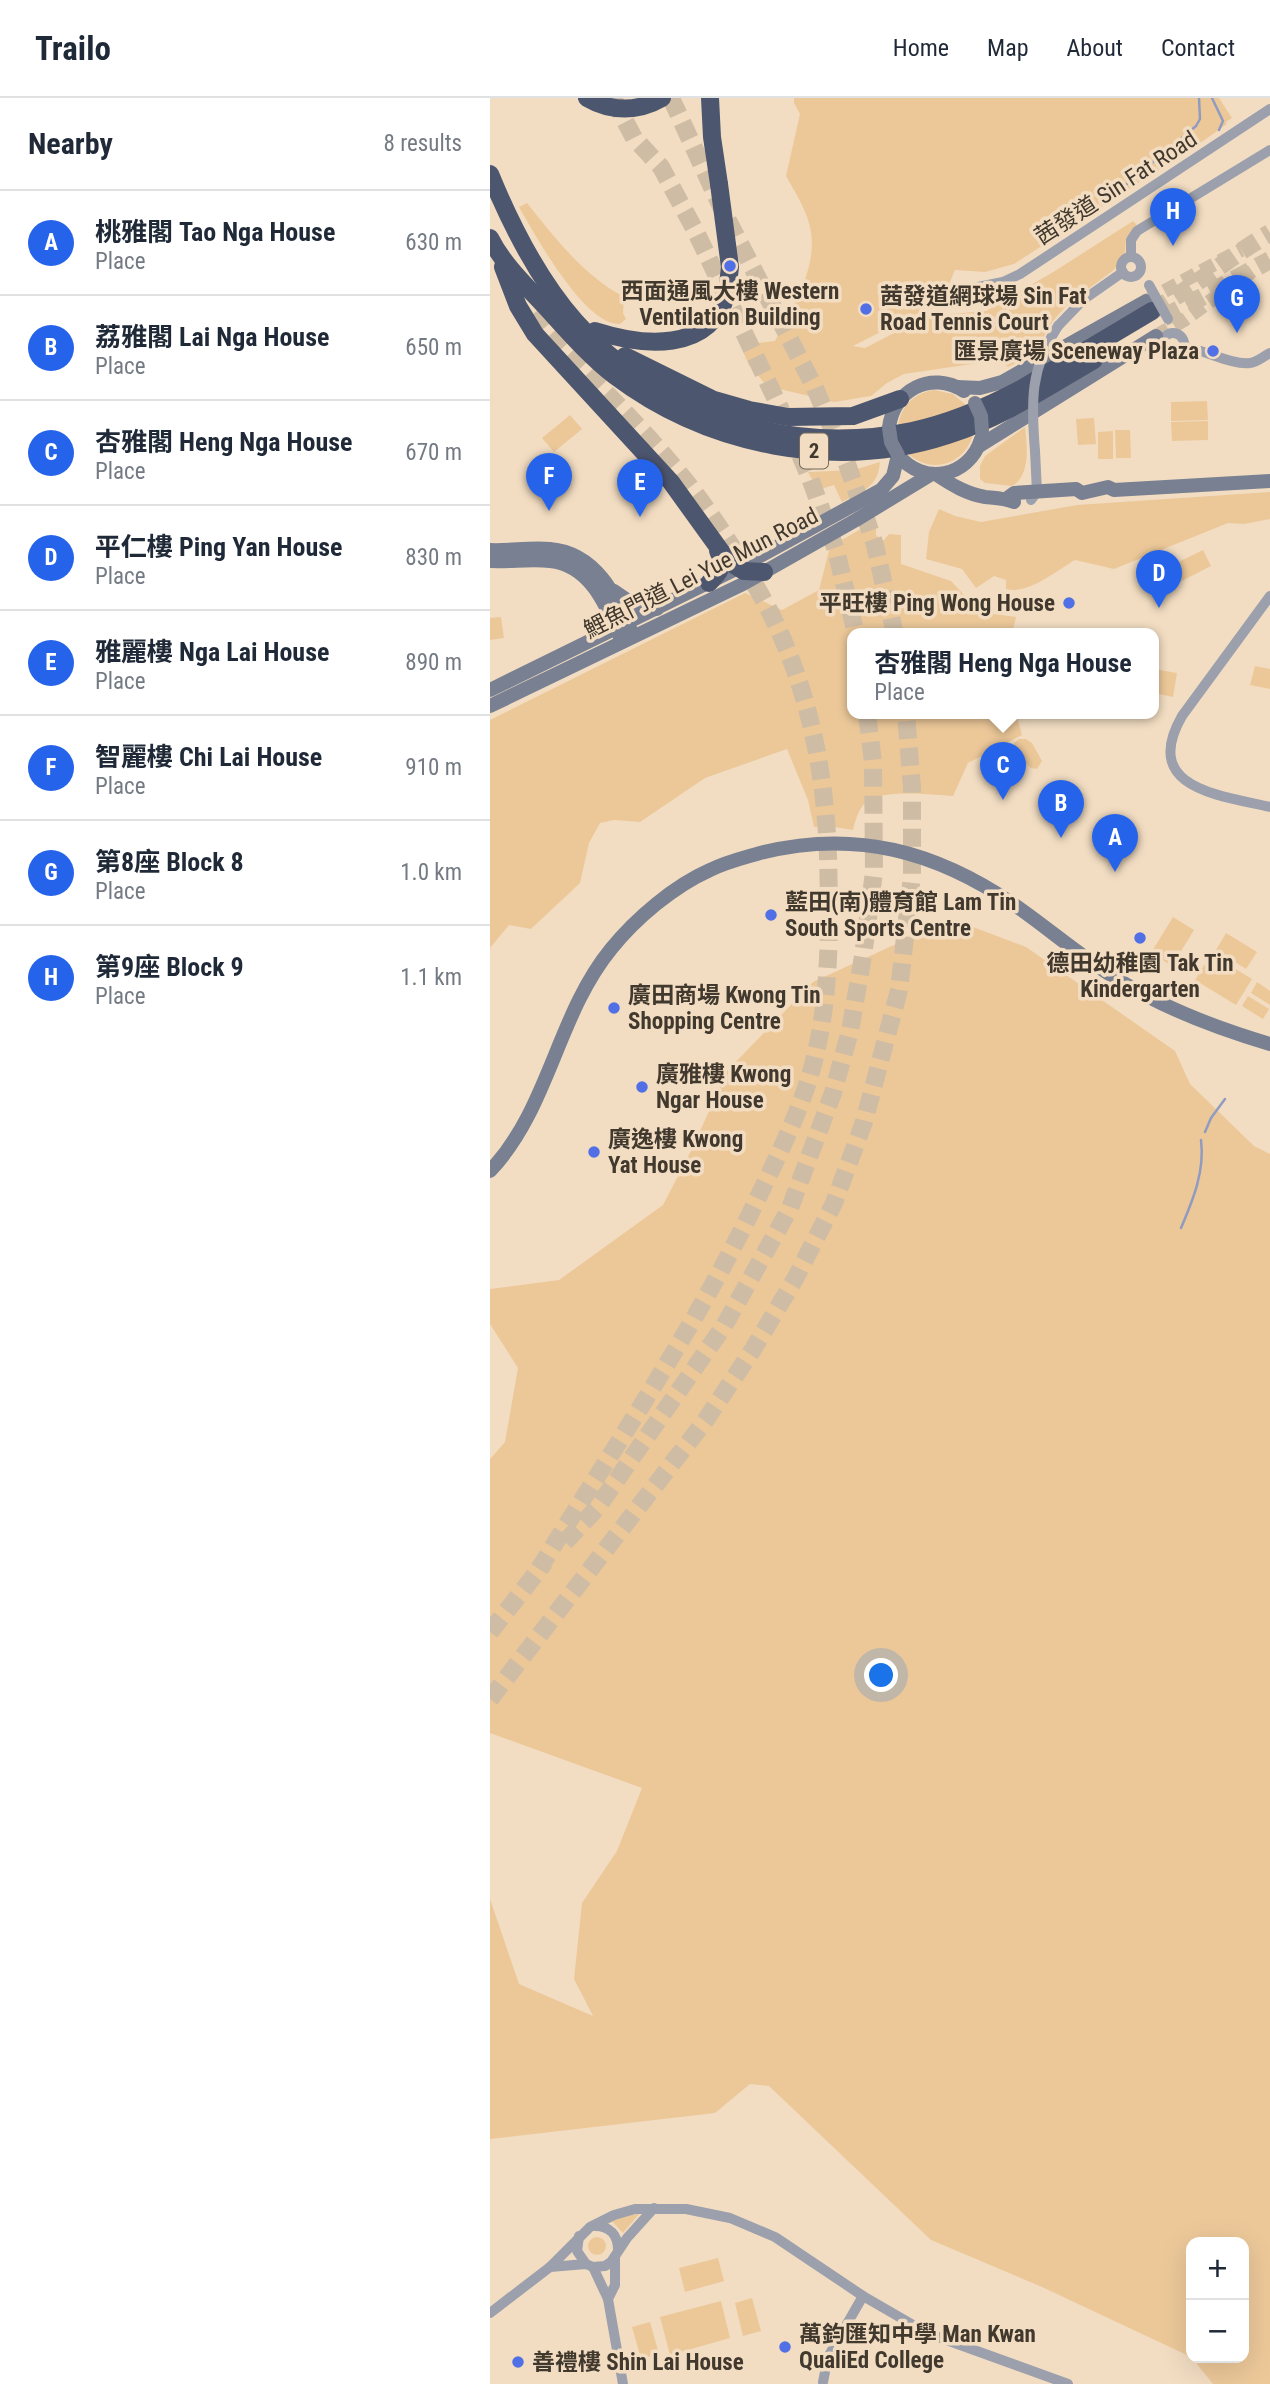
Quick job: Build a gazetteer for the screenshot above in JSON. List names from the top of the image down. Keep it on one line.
{"streets":{"highway":["2"],"main road":["鯉魚門道 Lei Yue Mun Road"],"street":["茜發道 Sin Fat Road"]},"places":["西面通風大樓 Western Ventilation Building","茜發道網球場 Sin Fat Road Tennis Court","匯景廣場 Sceneway Plaza","平旺樓 Ping Wong House","藍田(南)體育館 Lam Tin South Sports Centre","德田幼稚園 Tak Tin Kindergarten","廣田商場 Kwong Tin Shopping Centre","廣雅樓 Kwong Ngar House","廣逸樓 Kwong Yat House","萬鈞匯知中學 Man Kwan QualiEd College","善禮樓 Shin Lai House"],"page":{"header":"Trailo","nav":["Home","Map","About","Contact"],"heading":["Nearby","8 results"],"pins":["H","G","F","E","D","C","B","A"],"list":[{"mark":"A","name":"桃雅閣 Tao Nga House","note":"Place","value":"630 m"},{"mark":"B","name":"荔雅閣 Lai Nga House","note":"Place","value":"650 m"},{"mark":"C","name":"杏雅閣 Heng Nga House","note":"Place","value":"670 m"},{"mark":"D","name":"平仁樓 Ping Yan House","note":"Place","value":"830 m"},{"mark":"E","name":"雅麗樓 Nga Lai House","note":"Place","value":"890 m"},{"mark":"F","name":"智麗樓 Chi Lai House","note":"Place","value":"910 m"},{"mark":"G","name":"第8座 Block 8","note":"Place","value":"1.0 km"},{"mark":"H","name":"第9座 Block 9","note":"Place","value":"1.1 km"}],"popup":["杏雅閣 Heng Nga House","Place"],"map_buttons":["+","−"]}}
